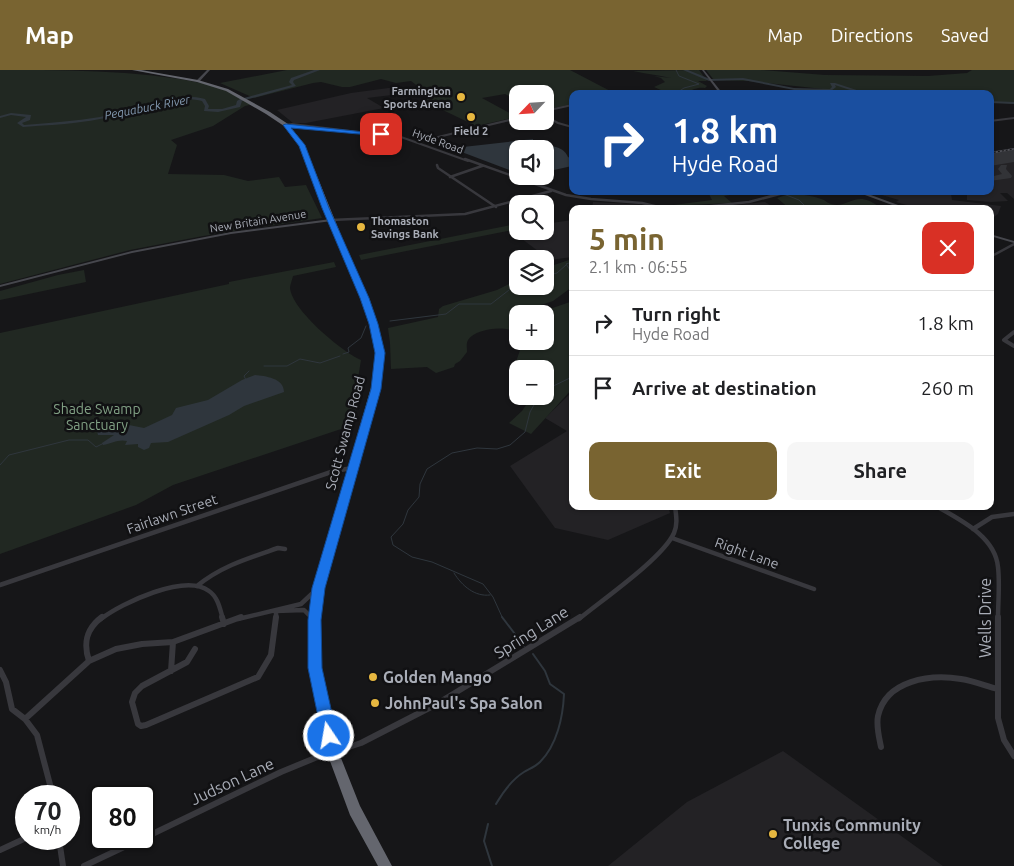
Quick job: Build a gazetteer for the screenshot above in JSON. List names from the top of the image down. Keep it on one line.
{"streets":{"highway":["Scott Swamp Road"],"street":["Hyde Road","New Britain Avenue","Fairlawn Street","Right Lane","Wells Drive","Spring Lane","Judson Lane"]},"crossings":[["Hyde Road","New Britain Avenue"],["Hyde Road","Scott Swamp Road"],["New Britain Avenue","Scott Swamp Road"],["Scott Swamp Road","Fairlawn Street"],["Scott Swamp Road","Spring Lane"],["Scott Swamp Road","Judson Lane"],["Right Lane","Spring Lane"],["Spring Lane","Judson Lane"]],"water":["Pequabuck River"],"parks":["Shade Swamp Sanctuary"],"places":["Farmington Sports Arena","Field 2","Thomaston Savings Bank","Golden Mango","JohnPaul's Spa Salon","Tunxis Community College"],"north":"bottom left","page":{"header":"Map","nav":["Map","Directions","Saved"],"map_buttons":["+","−"],"turn":["1.8 km","Hyde Road"],"heading":["5 min","2.1 km · 06:55"],"list":[{"name":"Turn right","note":"Hyde Road","value":"1.8 km"},{"name":"Arrive at destination","value":"260 m"}],"buttons":["Exit","Share"],"speed":"70 km/h","limit":"80"}}
